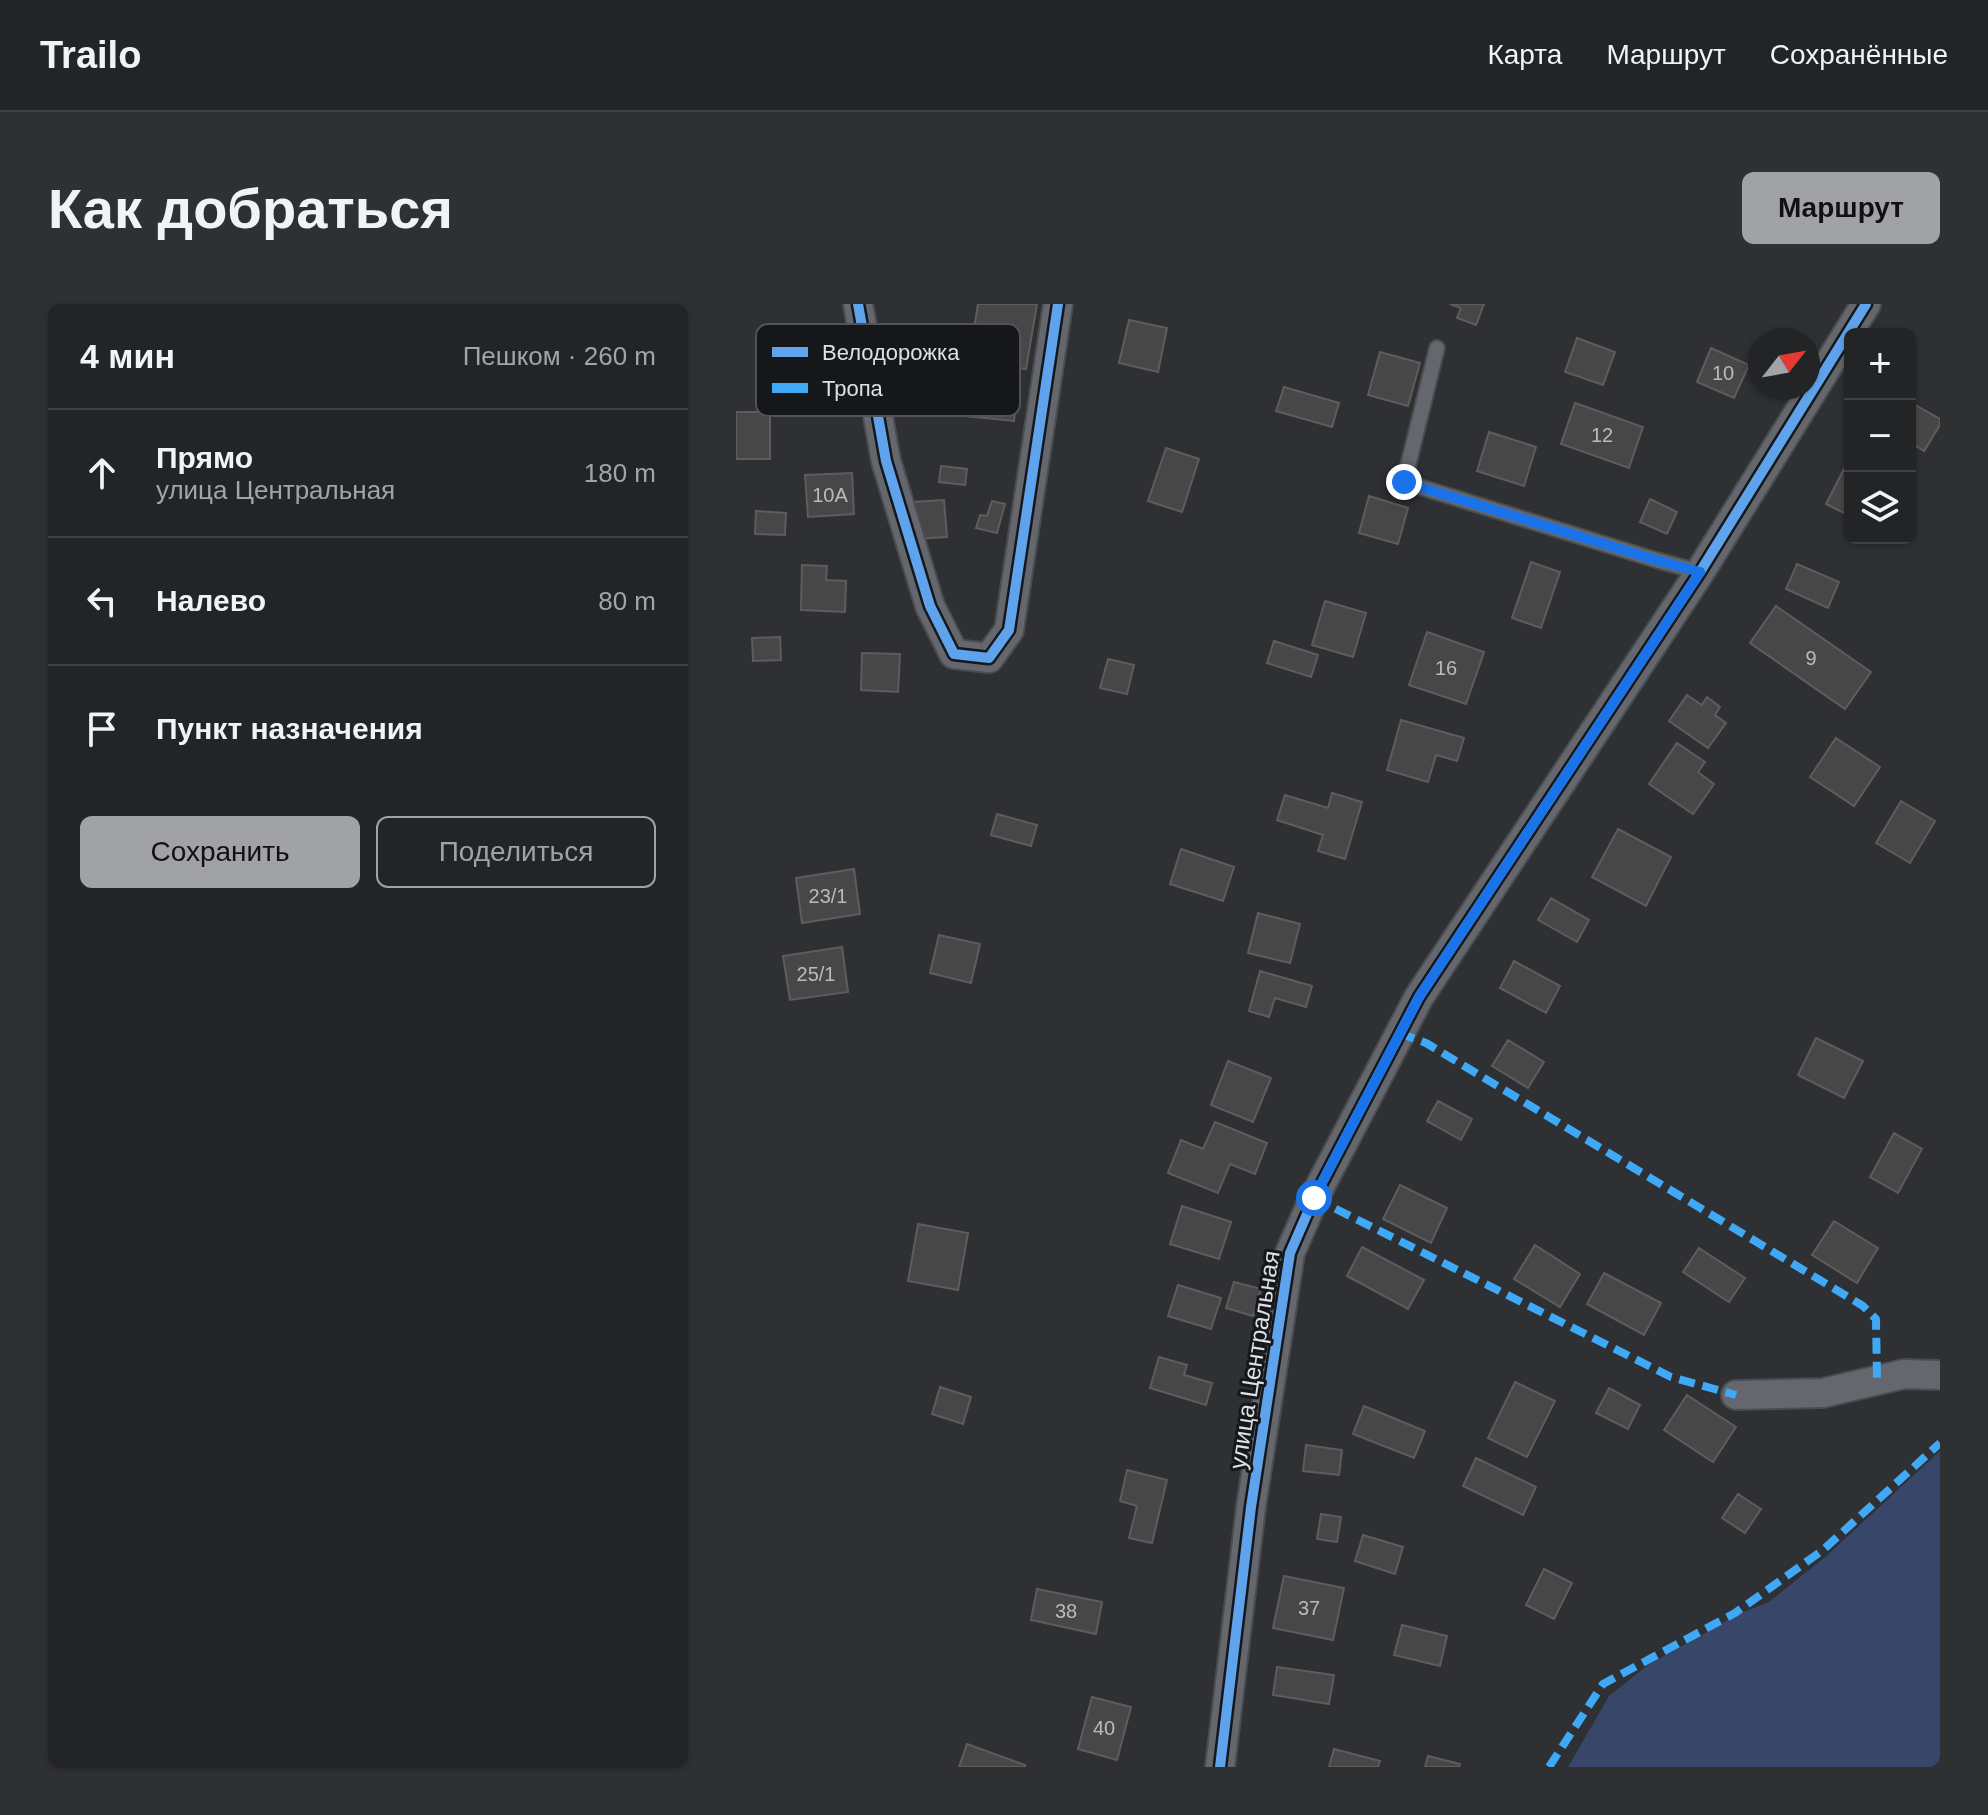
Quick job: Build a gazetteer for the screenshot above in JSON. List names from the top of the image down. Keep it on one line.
{"streets":{"street":["улица Центральная"]},"house_numbers":["10","12","10А","9","16","23/1","25/1","37","38","40"],"legend":["Велодорожка","Тропа"],"north":"top right","page":{"header":"Trailo","nav":["Карта","Маршрут","Сохранённые"],"buttons":["Маршрут",["Сохранить","Поделиться"]],"title":"Как добраться","heading":["4 мин","Пешком · 260 m"],"map_buttons":["+","−"],"list":[["Прямо","улица Центральная","180 m"],["Налево","80 m"],"Пункт назначения"]}}
